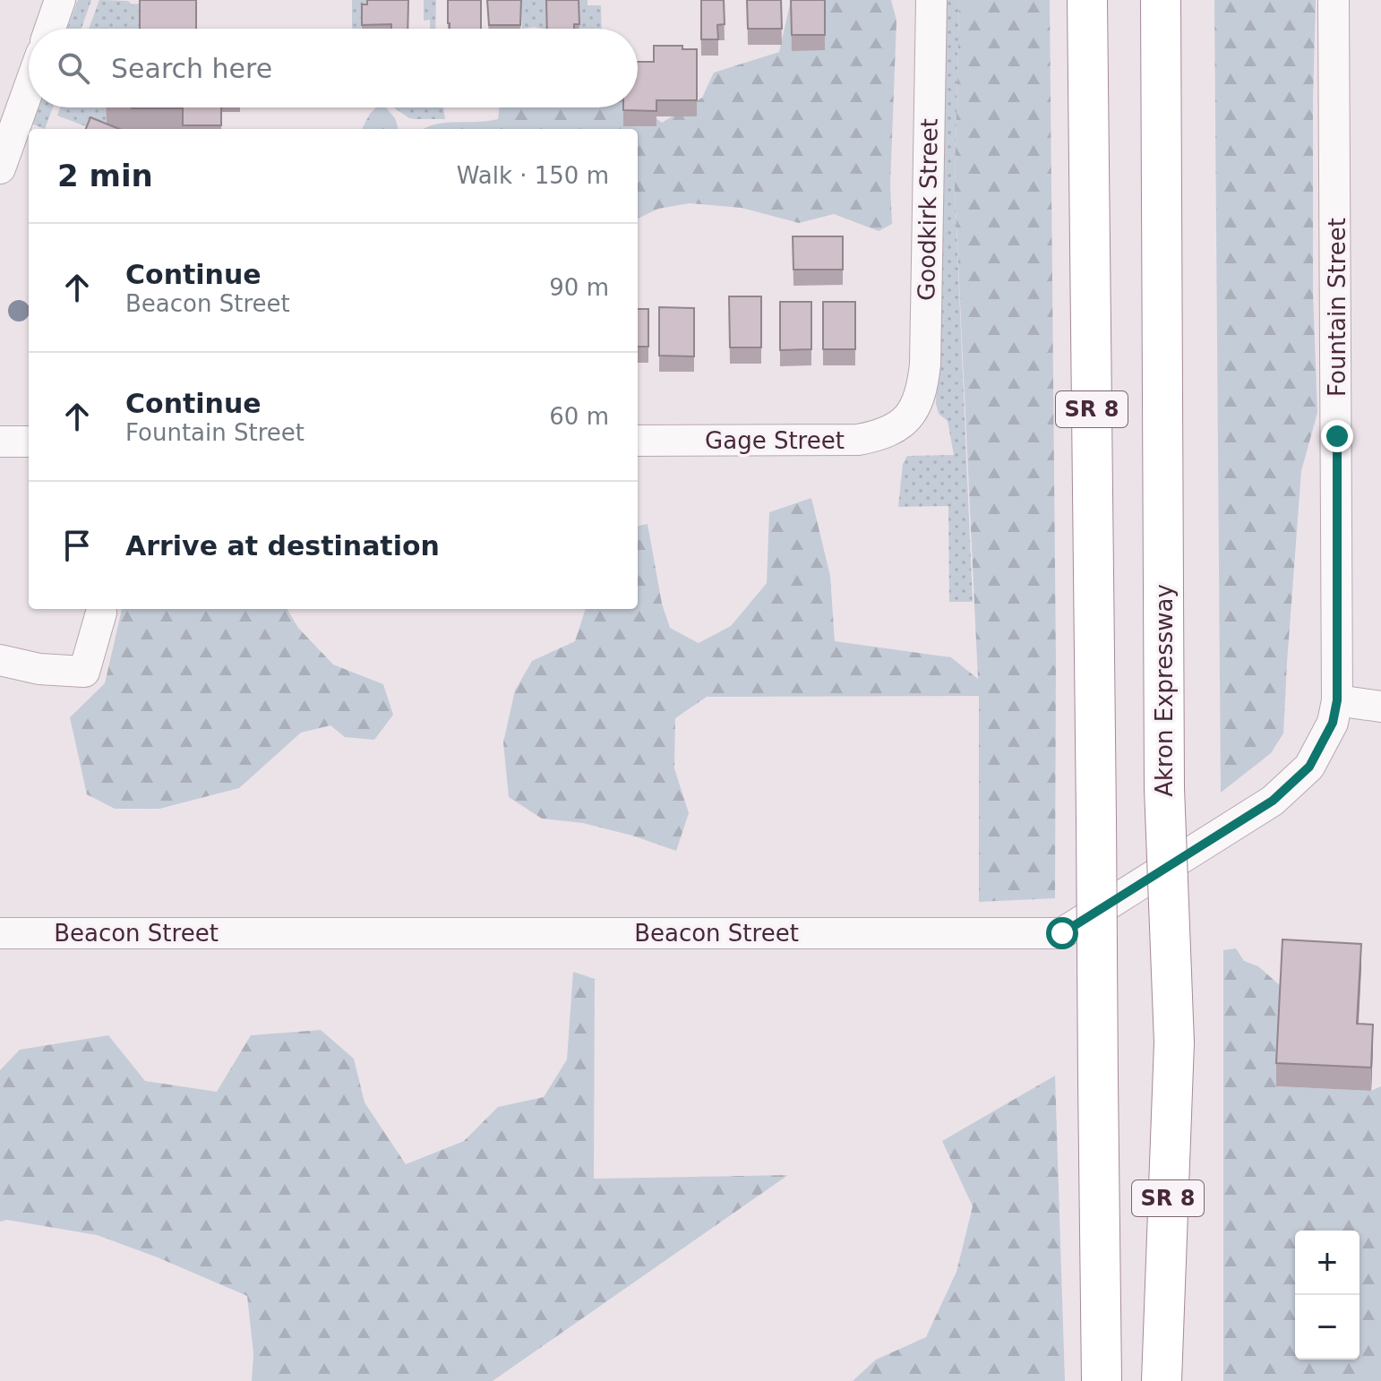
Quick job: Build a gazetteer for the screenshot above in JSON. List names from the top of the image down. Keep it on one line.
{"streets":{"highway":["SR 8","Akron Expressway"],"street":["Goodkirk Street","Fountain Street","Gage Street","Beacon Street"]},"crossings":[["Goodkirk Street","Gage Street"],["Fountain Street","Beacon Street"]],"page":{"search":"Search here","heading":["2 min","Walk · 150 m"],"list":[["Continue","Beacon Street","90 m"],["Continue","Fountain Street","60 m"],"Arrive at destination"],"map_buttons":["+","−"]}}
